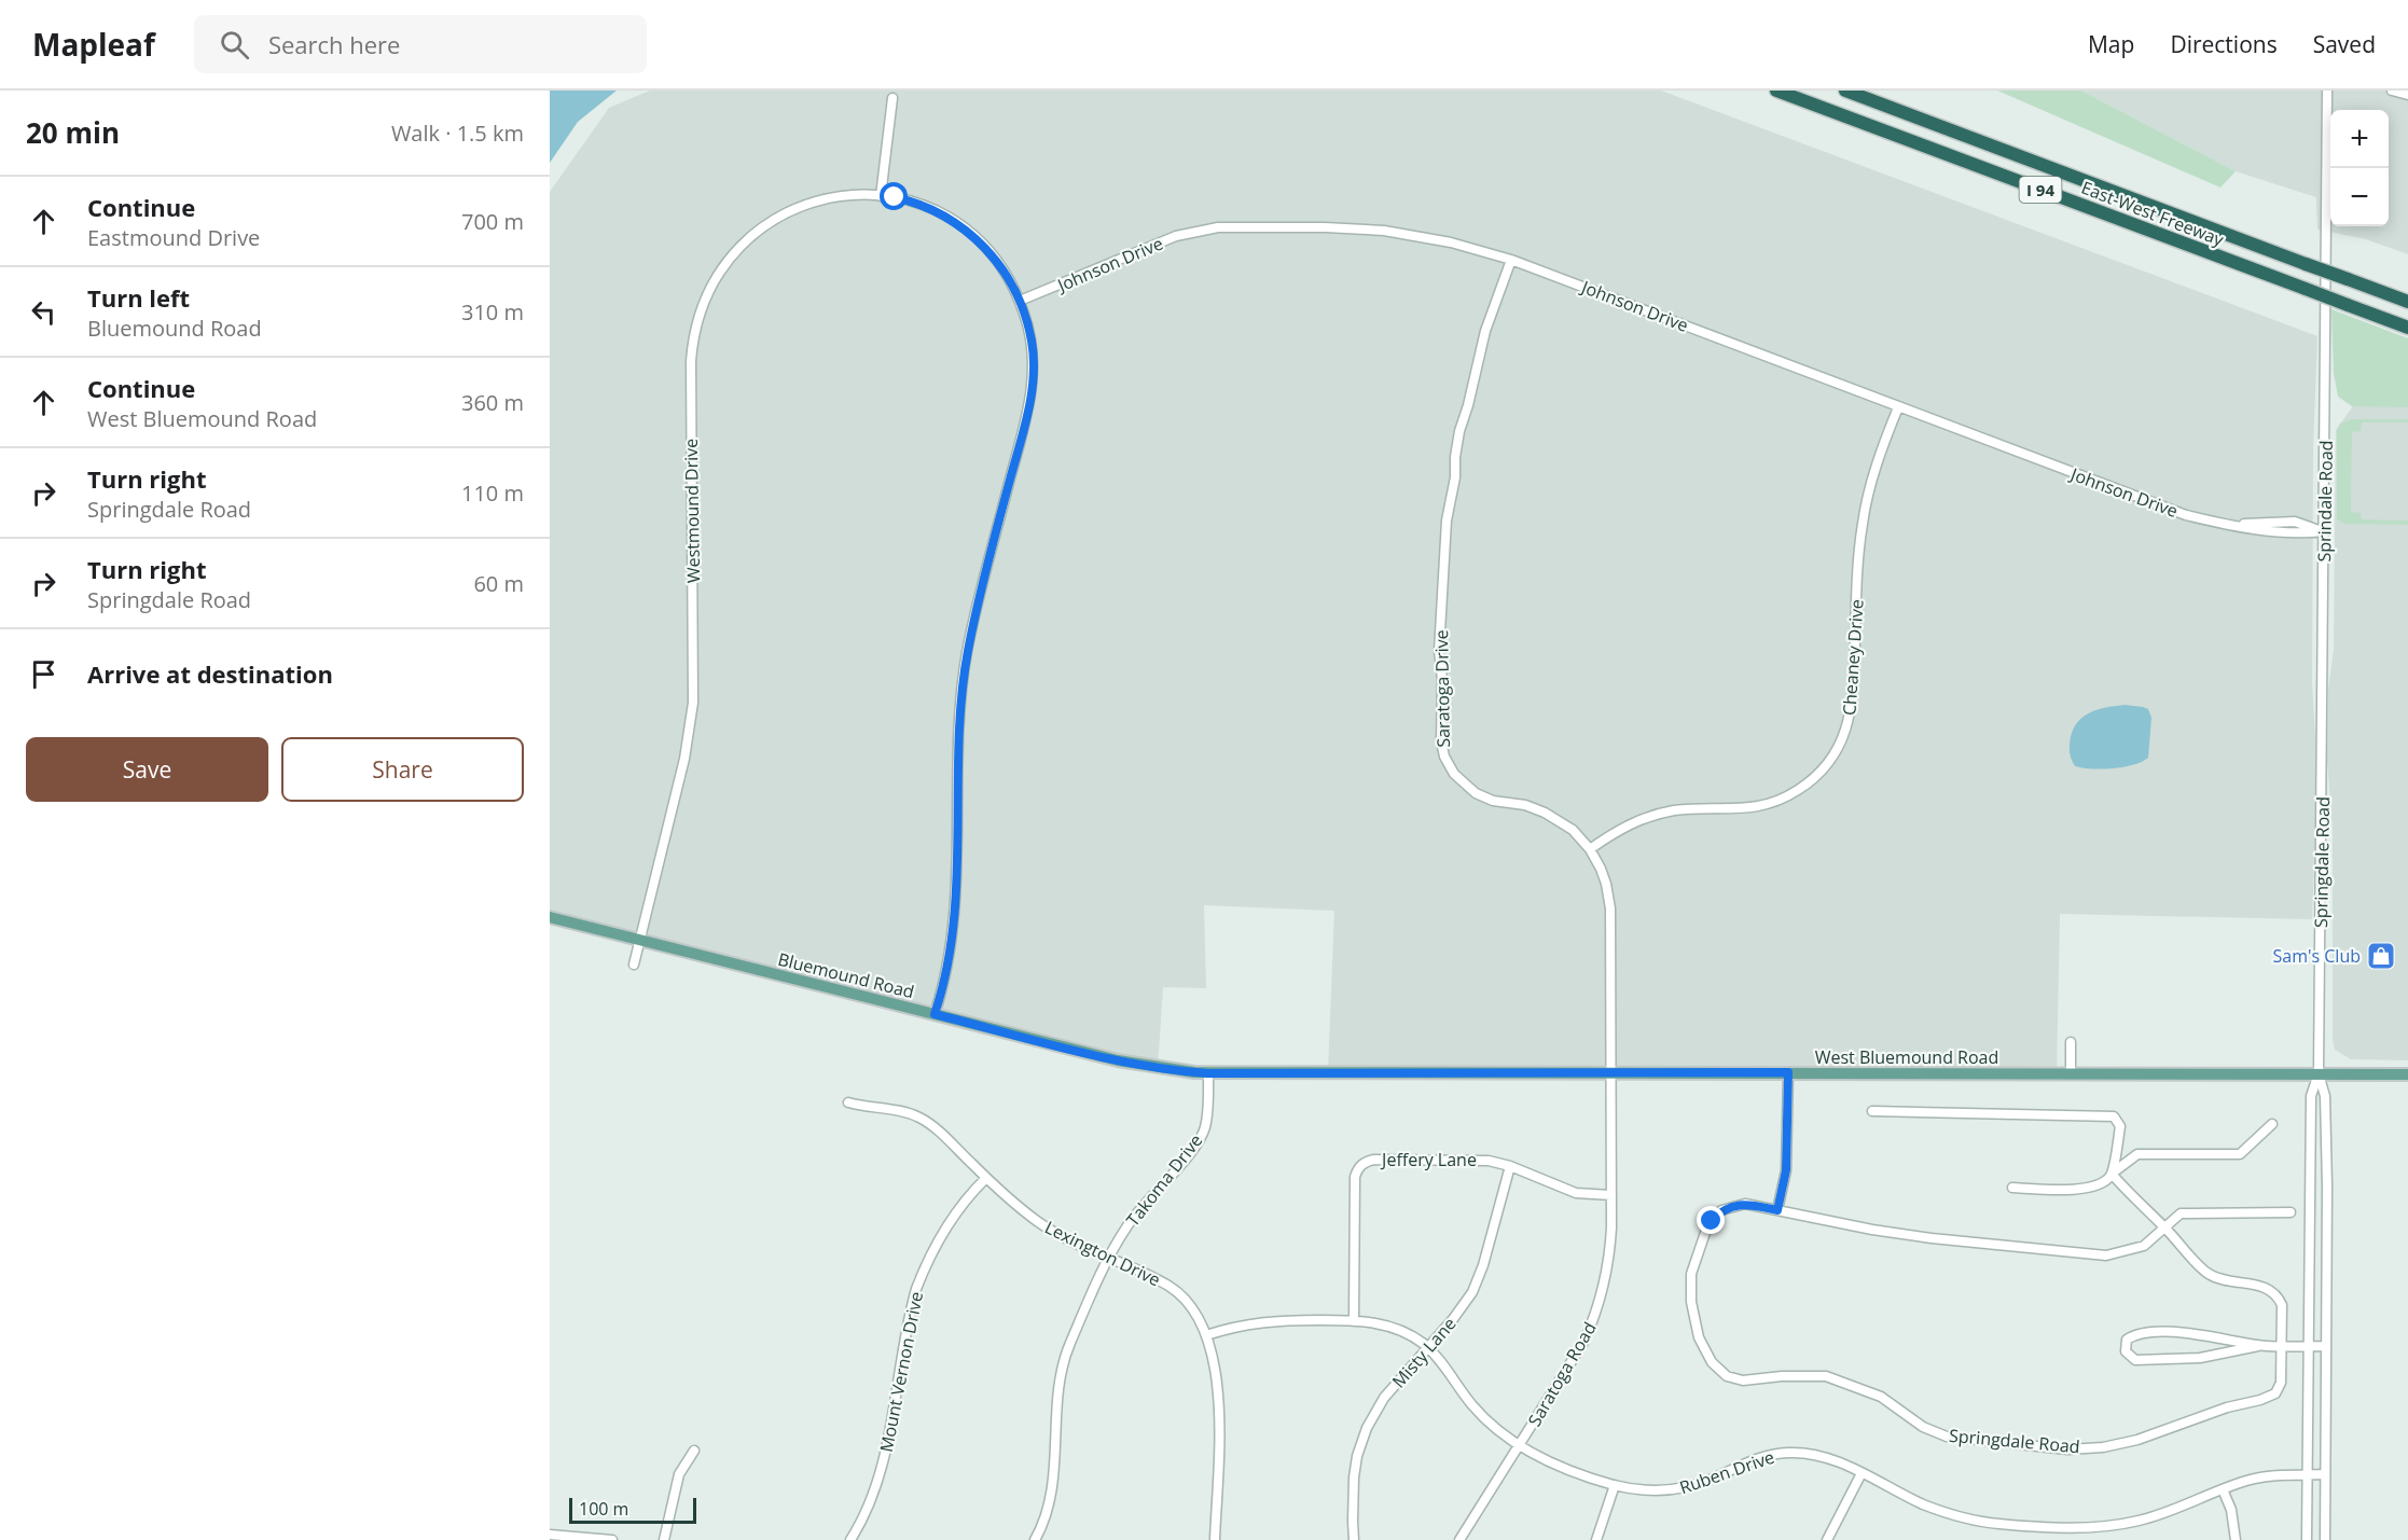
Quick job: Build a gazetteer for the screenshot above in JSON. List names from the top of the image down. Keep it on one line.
{"streets":{"highway":["I 94","East-West Freeway"],"main road":["Bluemound Road","West Bluemound Road"],"street":["Johnson Drive","Sprindale Road","Westmound Drive","Cheaney Drive","Saratoga Drive","Springdale Road","Jeffery Lane","Takoma Drive","Lexington Drive","Misty Lane","Mount Vernon Drive","Saratoga Road","Ruben Drive"]},"crossings":[["Johnson Drive","Sprindale Road"],["Johnson Drive","Westmound Drive"],["Johnson Drive","Cheaney Drive"],["Johnson Drive","Saratoga Drive"],["Sprindale Road","Springdale Road"],["Westmound Drive","Bluemound Road"],["Cheaney Drive","Saratoga Drive"],["Saratoga Drive","West Bluemound Road"],["Saratoga Drive","Saratoga Road"],["Springdale Road","West Bluemound Road"],["Springdale Road","Ruben Drive"],["Bluemound Road","West Bluemound Road"],["Bluemound Road","Takoma Drive"],["West Bluemound Road","Saratoga Road"],["Jeffery Lane","Misty Lane"],["Jeffery Lane","Saratoga Road"],["Jeffery Lane","Ruben Drive"],["Takoma Drive","Lexington Drive"],["Lexington Drive","Mount Vernon Drive"],["Lexington Drive","Ruben Drive"],["Misty Lane","Ruben Drive"],["Saratoga Road","Ruben Drive"]],"places":{"shop":["Sam's Club"]},"scale_bar":"100 m","page":{"header":"Mapleaf","search":"Search here","nav":["Map","Directions","Saved"],"heading":["20 min","Walk · 1.5 km"],"map_buttons":["+","−"],"list":[["Continue","Eastmound Drive","700 m"],["Turn left","Bluemound Road","310 m"],["Continue","West Bluemound Road","360 m"],["Turn right","Springdale Road","110 m"],["Turn right","Springdale Road","60 m"],"Arrive at destination"],"buttons":["Save","Share"],"scale":"100 m"}}
